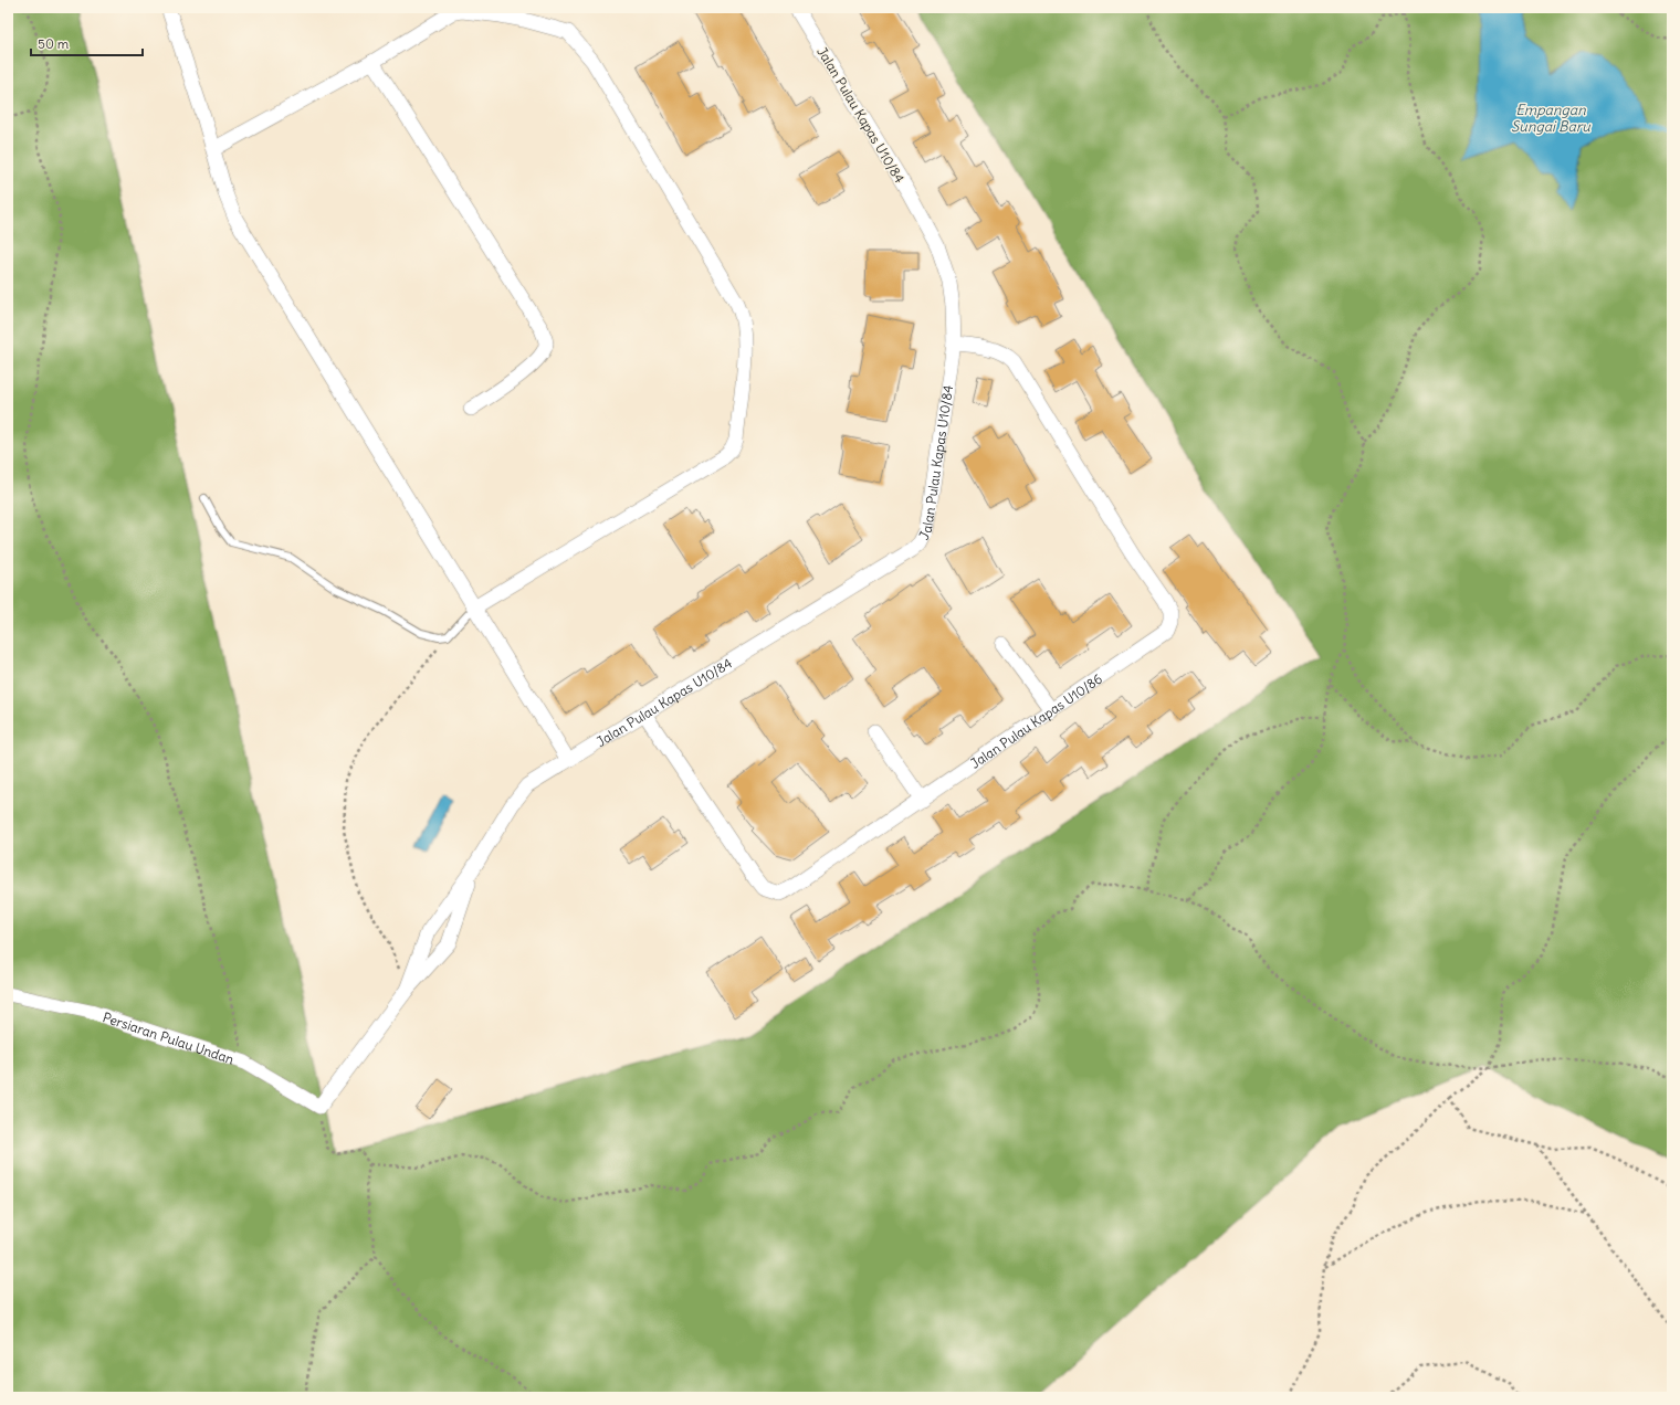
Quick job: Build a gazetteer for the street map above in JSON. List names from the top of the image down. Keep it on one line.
{"streets":{"street":["Jalan Pulau Kapas U10/84","Jalan Pulau Kapas U10/86","Persiaran Pulau Undan"]},"crossings":[["Jalan Pulau Kapas U10/84","Jalan Pulau Kapas U10/86"]],"water":["Empangan Sungai Baru"],"scale_bar":"50 m"}
